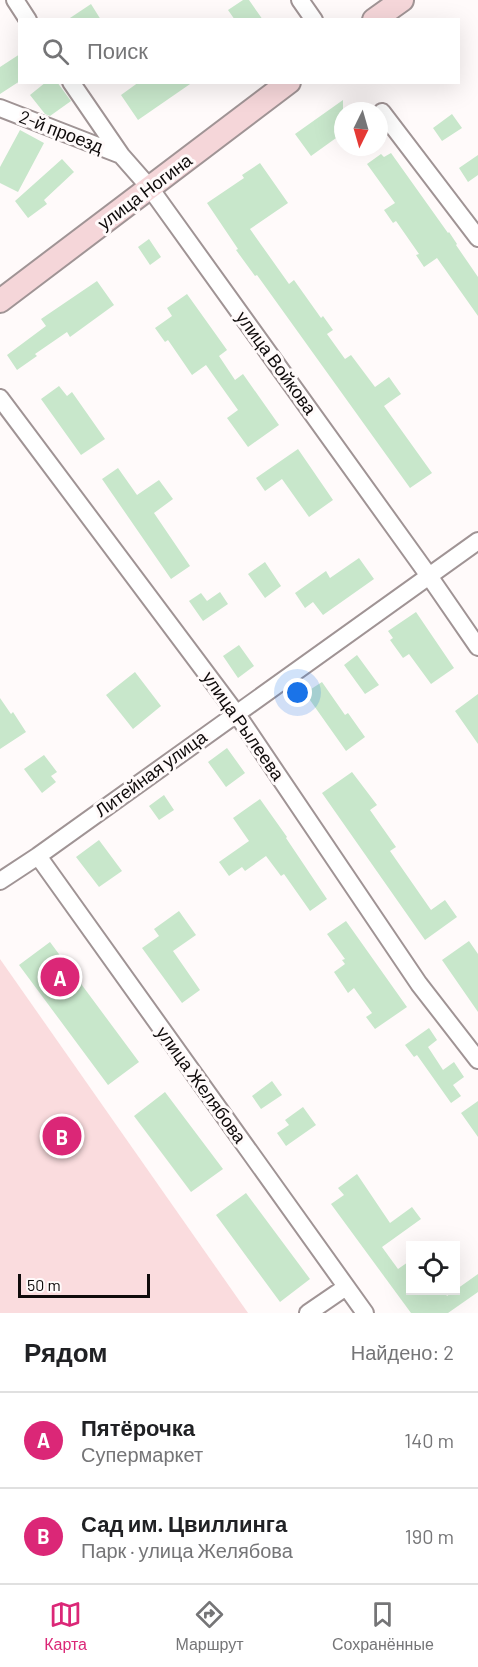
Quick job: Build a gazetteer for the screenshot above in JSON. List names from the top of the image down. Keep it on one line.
{"streets":{"street":["2-й проезд","улица Ногина","улица Войкова","улица Рылеева","Литейная улица","улица Желябова"]},"crossings":[["2-й проезд","улица Войкова"],["улица Ногина","улица Войкова"],["улица Войкова","Литейная улица"],["улица Рылеева","Литейная улица"],["Литейная улица","улица Желябова"]],"scale_bar":"50 m","north":"bottom","page":{"search":"Поиск","pins":["A","B"],"scale":"50 m","heading":["Рядом","Найдено: 2"],"list":[{"mark":"A","name":"Пятёрочка","note":"Супермаркет","value":"140 m"},{"mark":"B","name":"Сад им. Цвиллинга","note":"Парк · улица Желябова","value":"190 m"}],"nav":["Карта","Маршрут","Сохранённые"]}}
